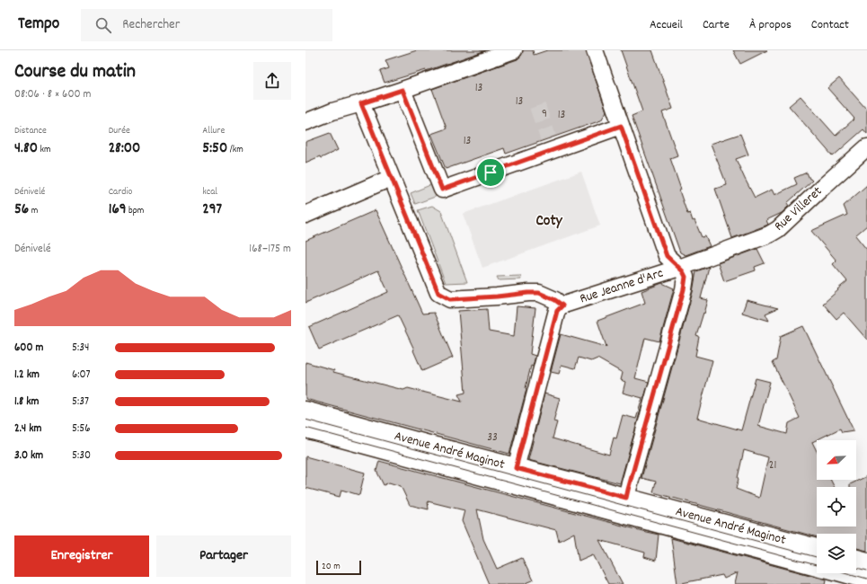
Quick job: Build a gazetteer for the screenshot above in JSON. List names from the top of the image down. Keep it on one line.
{"streets":{"main road":["Avenue André Maginot"],"street":["Rue Villeret","Rue Jeanne d'Arc"]},"crossings":[["Rue Villeret","Rue Jeanne d'Arc"],["Rue Jeanne d'Arc","Avenue André Maginot"]],"districts":["Coty"],"house_numbers":["13","13","9","13","13","33","21"],"scale_bar":"20 m","north":"bottom left","page":{"header":"Tempo","search":"Rechercher","nav":["Accueil","Carte","À propos","Contact"],"heading":["Course du matin","08:06 · 8 × 600 m"],"stats":[["Distance","4.80 km"],["Durée","28:00"],["Allure","5:50 /km"],["Dénivelé","56 m"],["Cardio","169 bpm"],["kcal","297"]],"chart":["Dénivelé","168–175 m"],"list":[{"name":"600 m","note":"5:34"},{"name":"1.2 km","note":"6:07"},{"name":"1.8 km","note":"5:37"},{"name":"2.4 km","note":"5:56"},{"name":"3.0 km","note":"5:30"}],"buttons":["Enregistrer","Partager"],"scale":"20 m"}}
